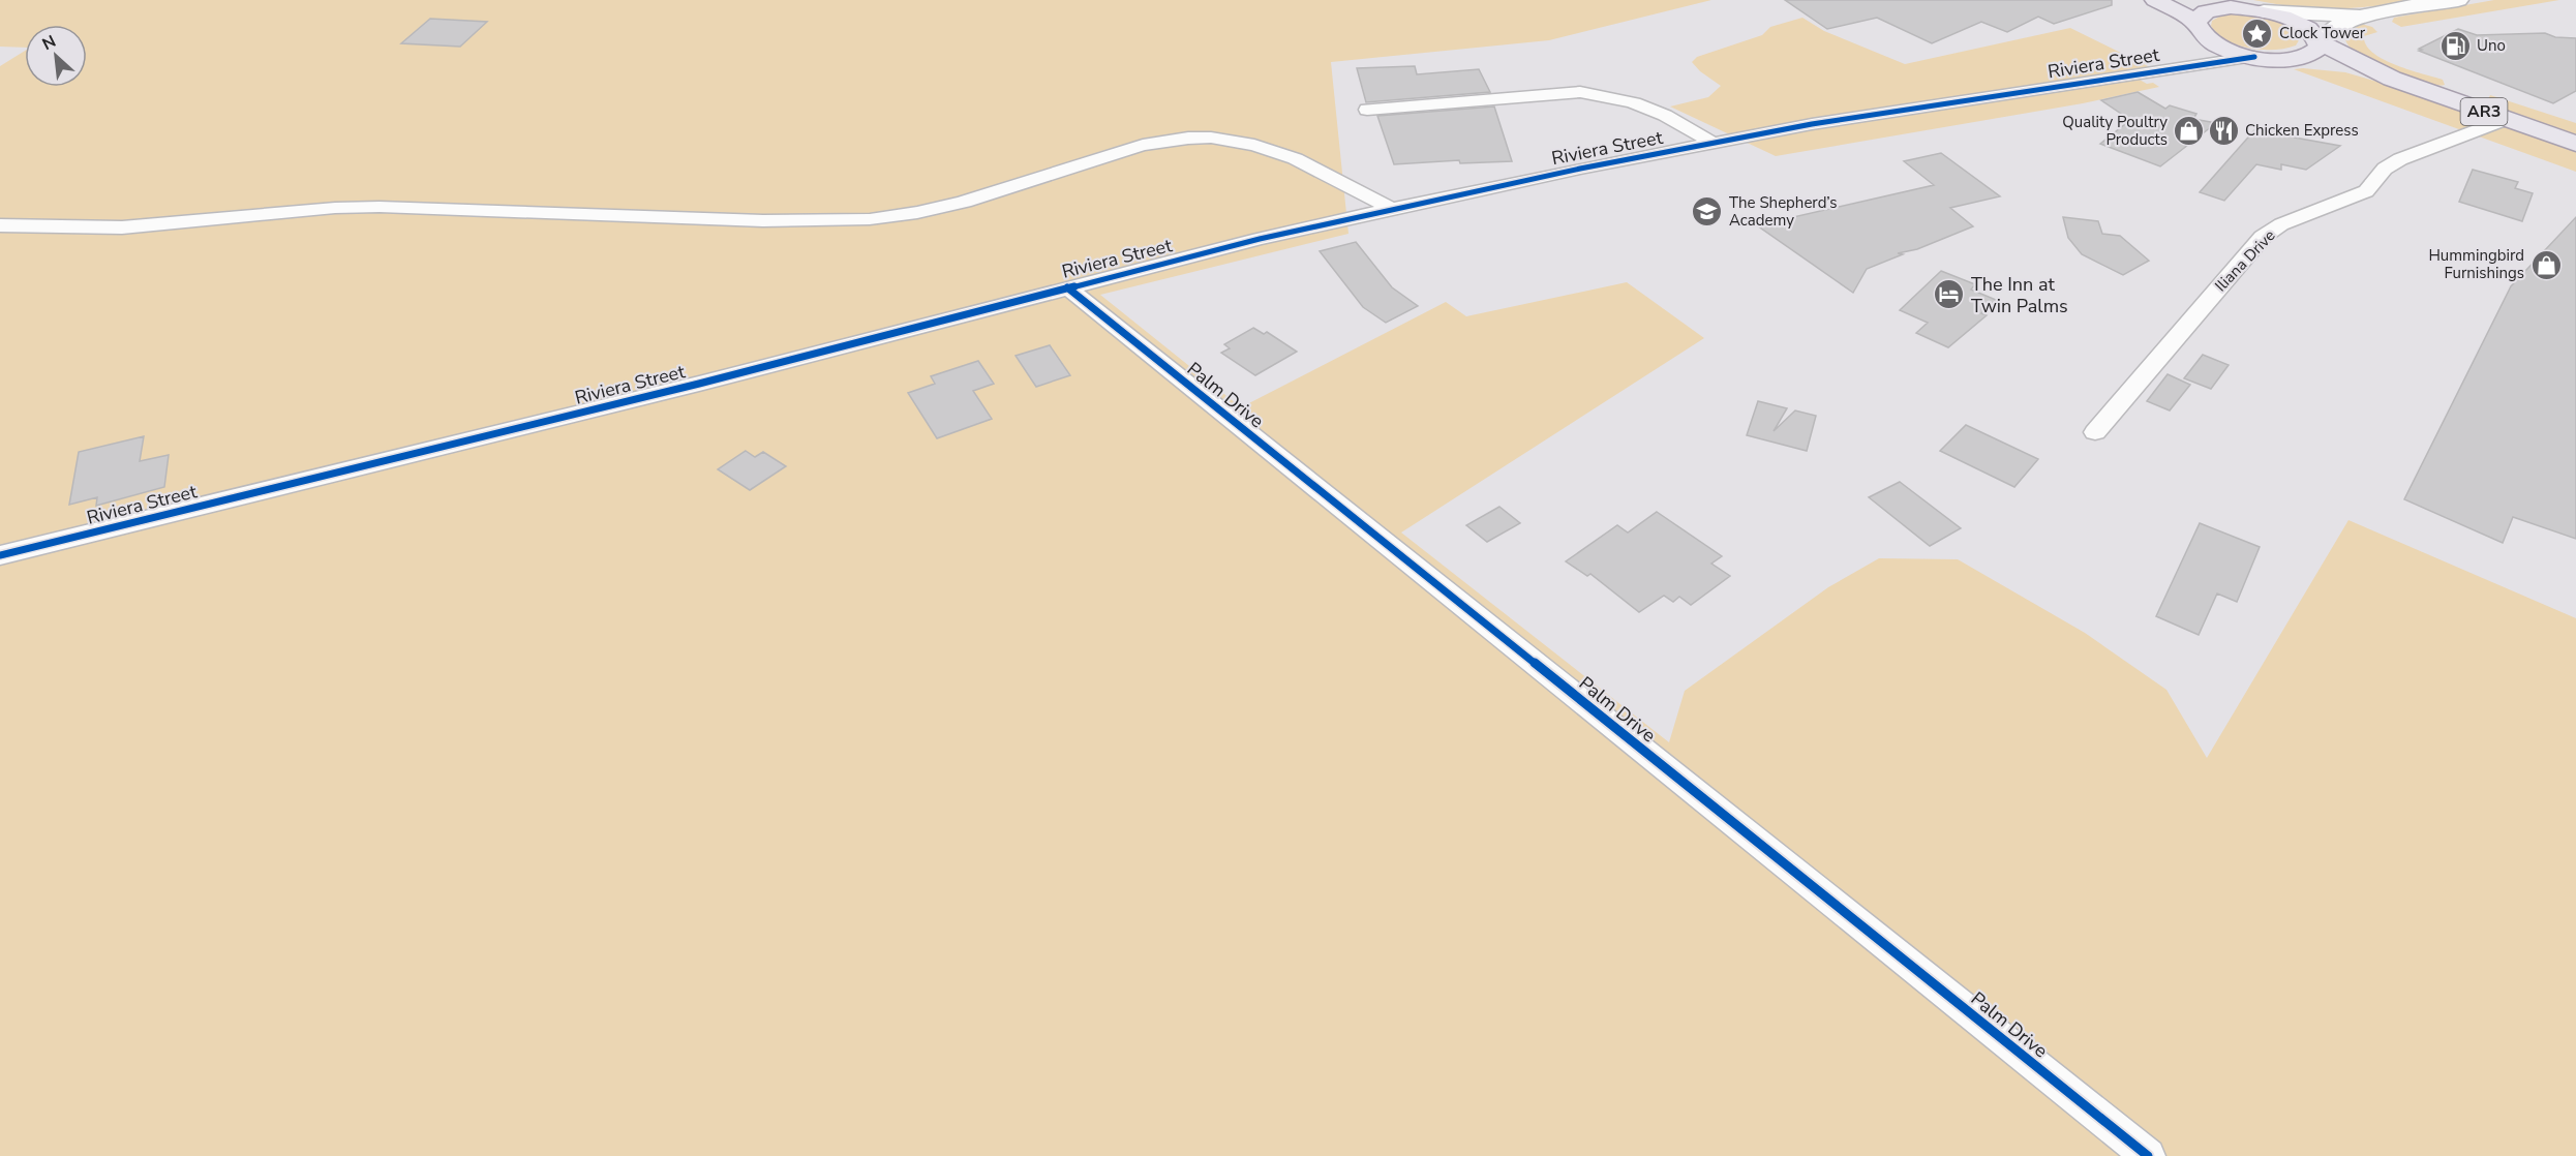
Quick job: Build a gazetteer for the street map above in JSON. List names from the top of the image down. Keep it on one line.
{"streets":{"main road":["AR3"],"street":["Riviera Street","Iliana Drive","Palm Drive"]},"crossings":[["Riviera Street","Palm Drive"],["AR3","Iliana Drive"]],"places":{"place":["Clock Tower"],"fuel station":["Uno"],"restaurant":["Chicken Express"],"shop":["Quality Poultry Products","Hummingbird Furnishings"],"school or university":["The Shepherd’s Academy"],"hotel":["The Inn at Twin Palms"]},"north":"top left"}
